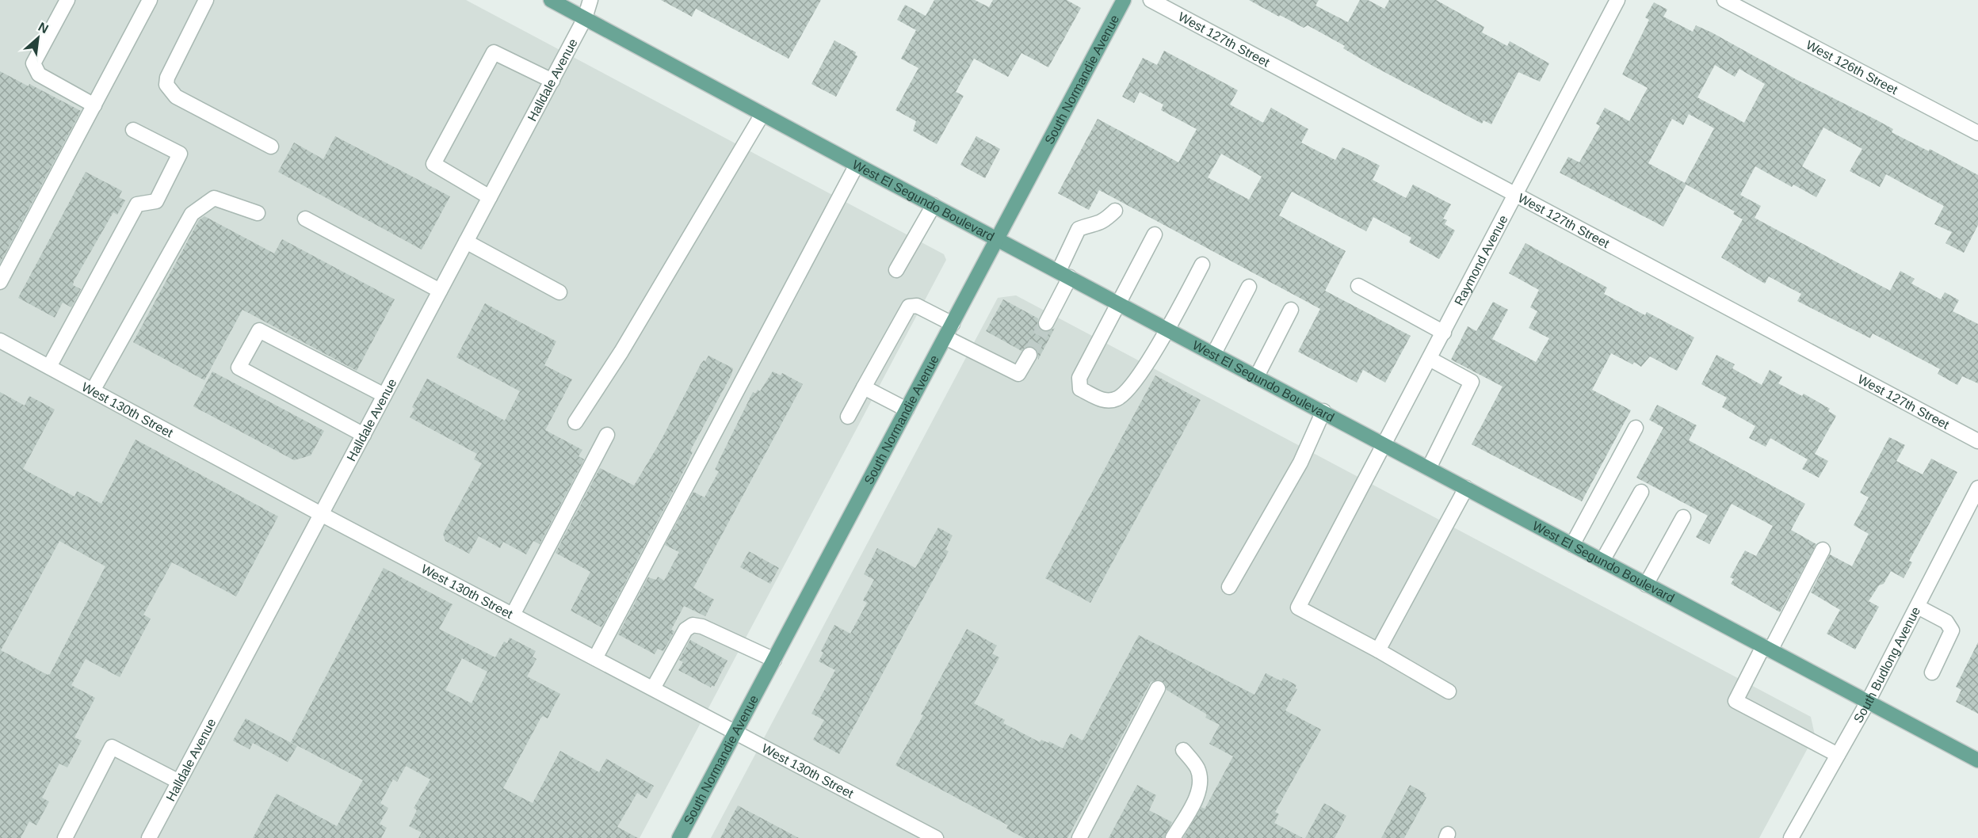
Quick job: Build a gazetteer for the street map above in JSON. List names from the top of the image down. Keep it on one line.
{"streets":{"main road":["South Normandie Avenue","West El Segundo Boulevard"],"street":["West 127th Street","West 126th Street","Halldale Avenue","Raymond Avenue","West 130th Street","South Budlong Avenue"]},"crossings":[["West 127th Street","Raymond Avenue"],["South Normandie Avenue","West El Segundo Boulevard"],["South Normandie Avenue","West 130th Street"],["Halldale Avenue","West El Segundo Boulevard"],["Halldale Avenue","West 130th Street"],["West El Segundo Boulevard","Raymond Avenue"],["West El Segundo Boulevard","South Budlong Avenue"]],"north":"top right"}
